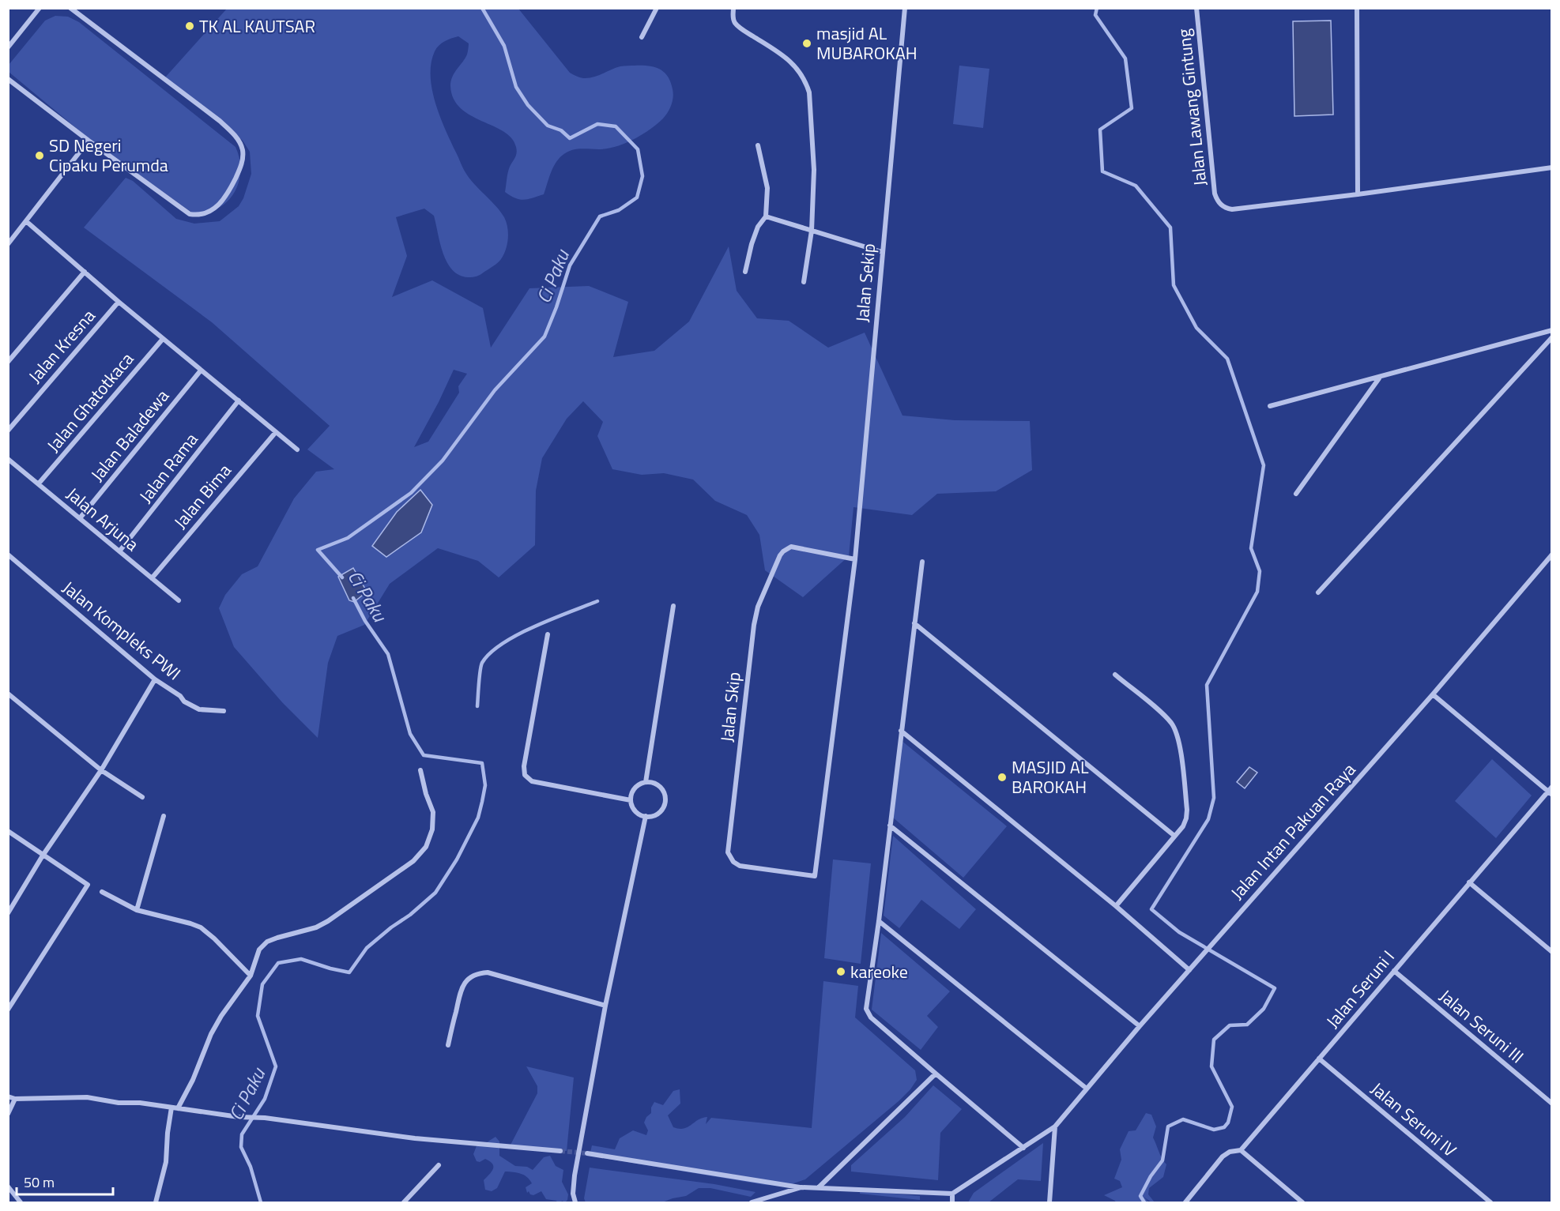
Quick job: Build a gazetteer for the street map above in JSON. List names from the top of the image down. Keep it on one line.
{"streets":{"street":["Jalan Lawang Gintung","Jalan Sekip","Jalan Kresna","Jalan Ghatotkaca","Jalan Baladewa","Jalan Rama","Jalan Bima","Jalan Arjuna","Jalan Kompleks PWI","Jalan Skip","Jalan Intan Pakuan Raya","Jalan Seruni I","Jalan Seruni III","Jalan Seruni IV"]},"crossings":[["Jalan Sekip","Jalan Skip"],["Jalan Ghatotkaca","Jalan Arjuna"],["Jalan Baladewa","Jalan Arjuna"],["Jalan Rama","Jalan Arjuna"],["Jalan Bima","Jalan Arjuna"],["Jalan Seruni I","Jalan Seruni III"],["Jalan Seruni I","Jalan Seruni IV"]],"water":["Ci Paku"],"places":["TK AL KAUTSAR","masjid AL MUBAROKAH","SD Negeri Cipaku Perumda","MASJID AL BAROKAH","kareoke"],"scale_bar":"50 m"}
